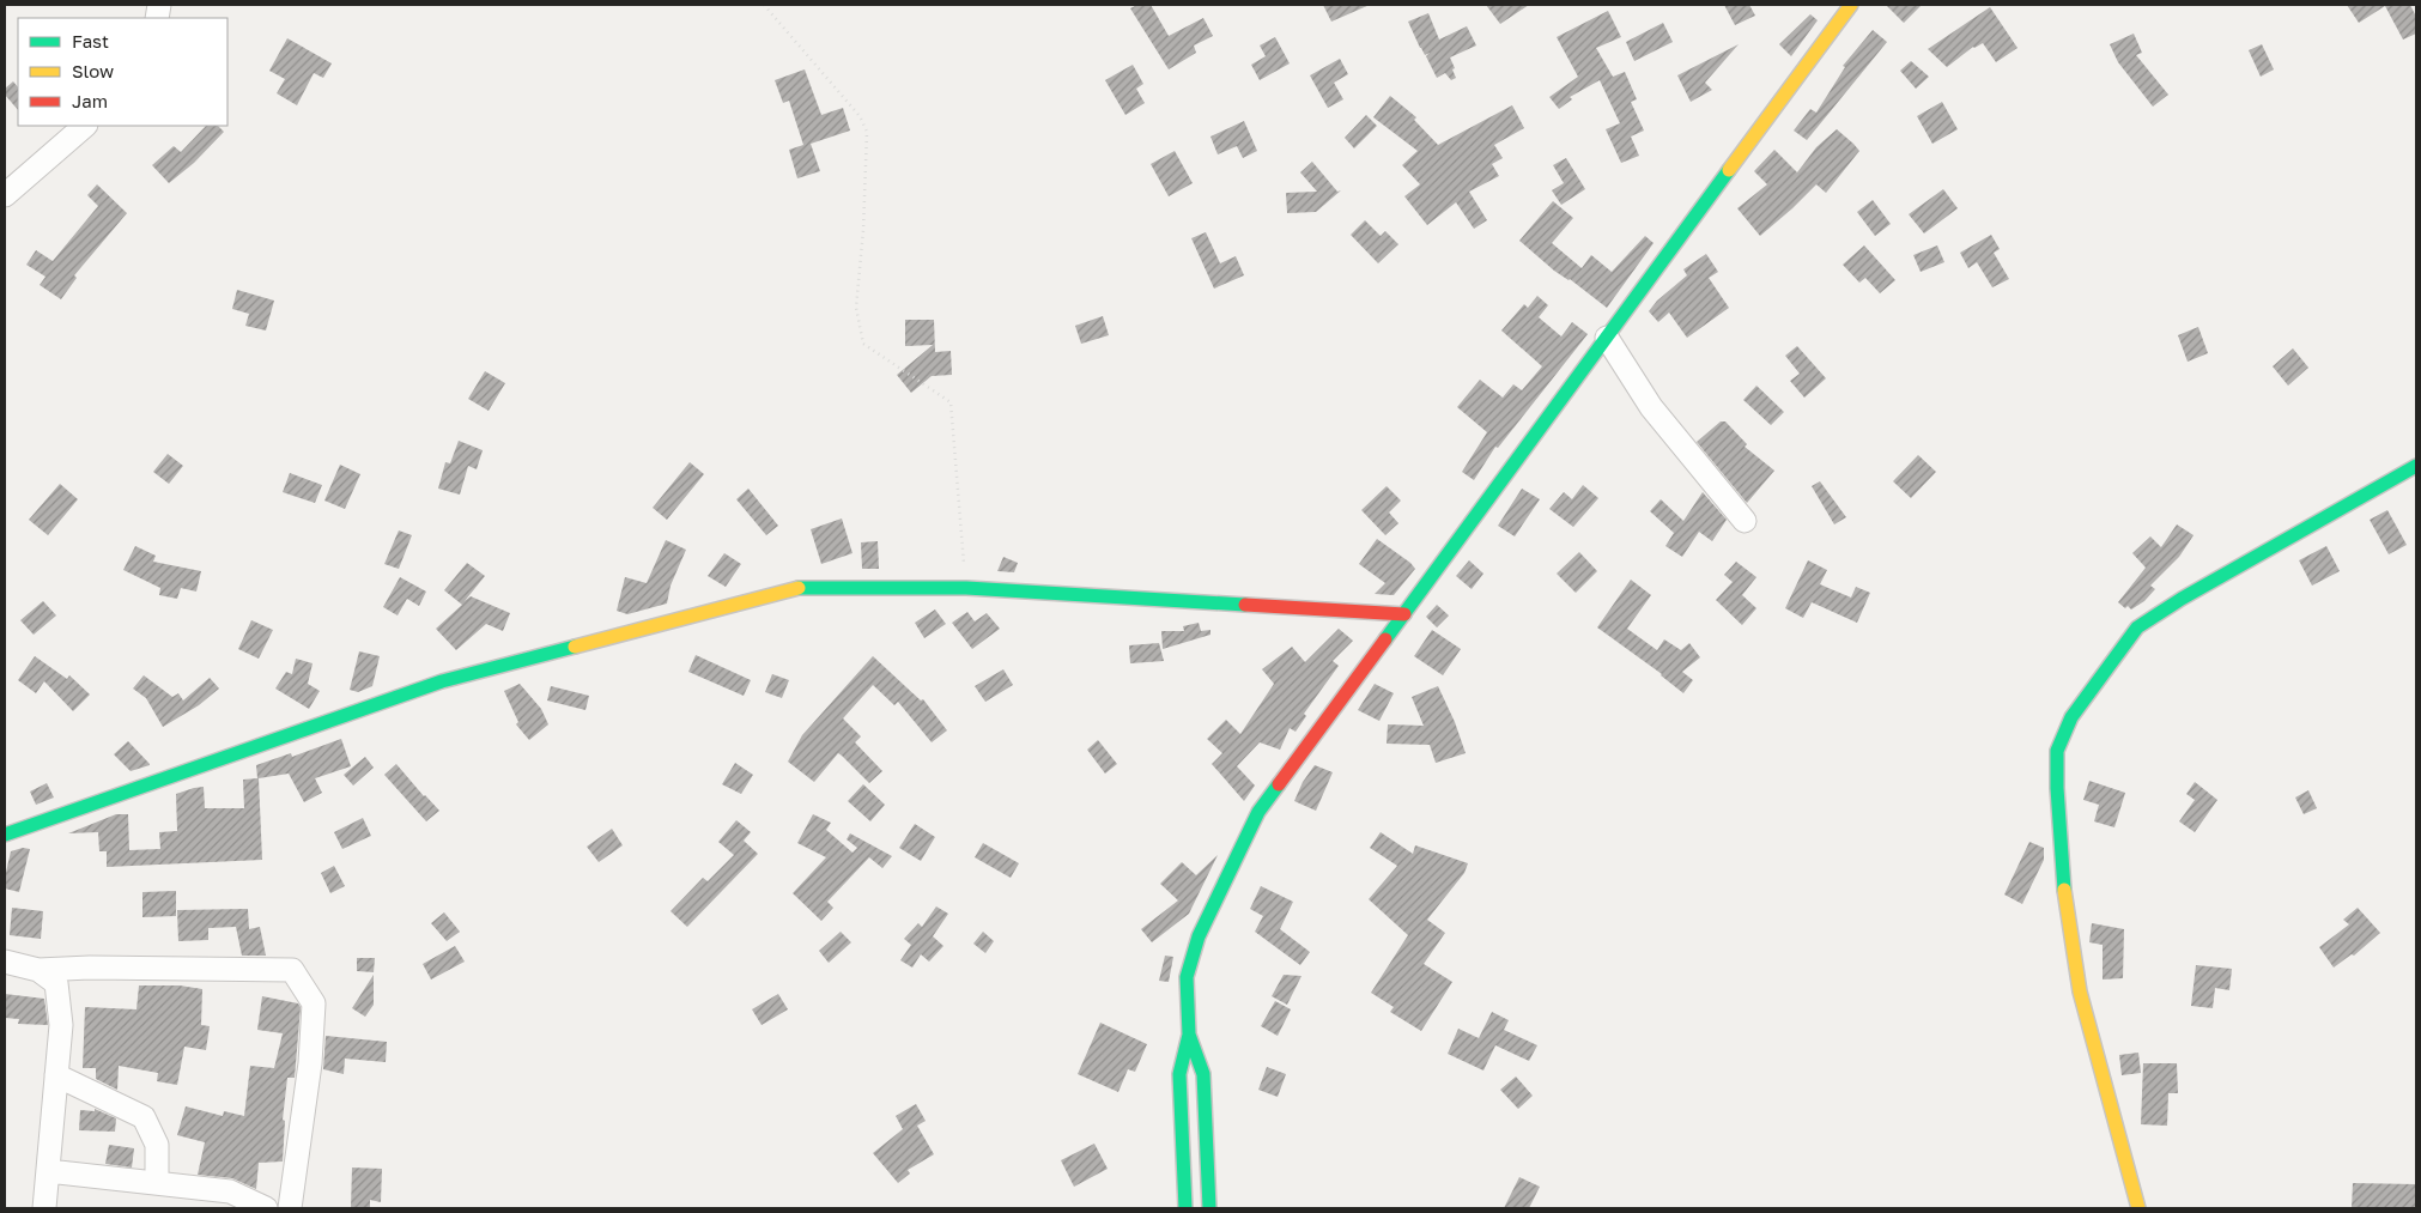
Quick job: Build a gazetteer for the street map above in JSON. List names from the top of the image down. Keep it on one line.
{"legend":["Fast","Slow","Jam"]}
